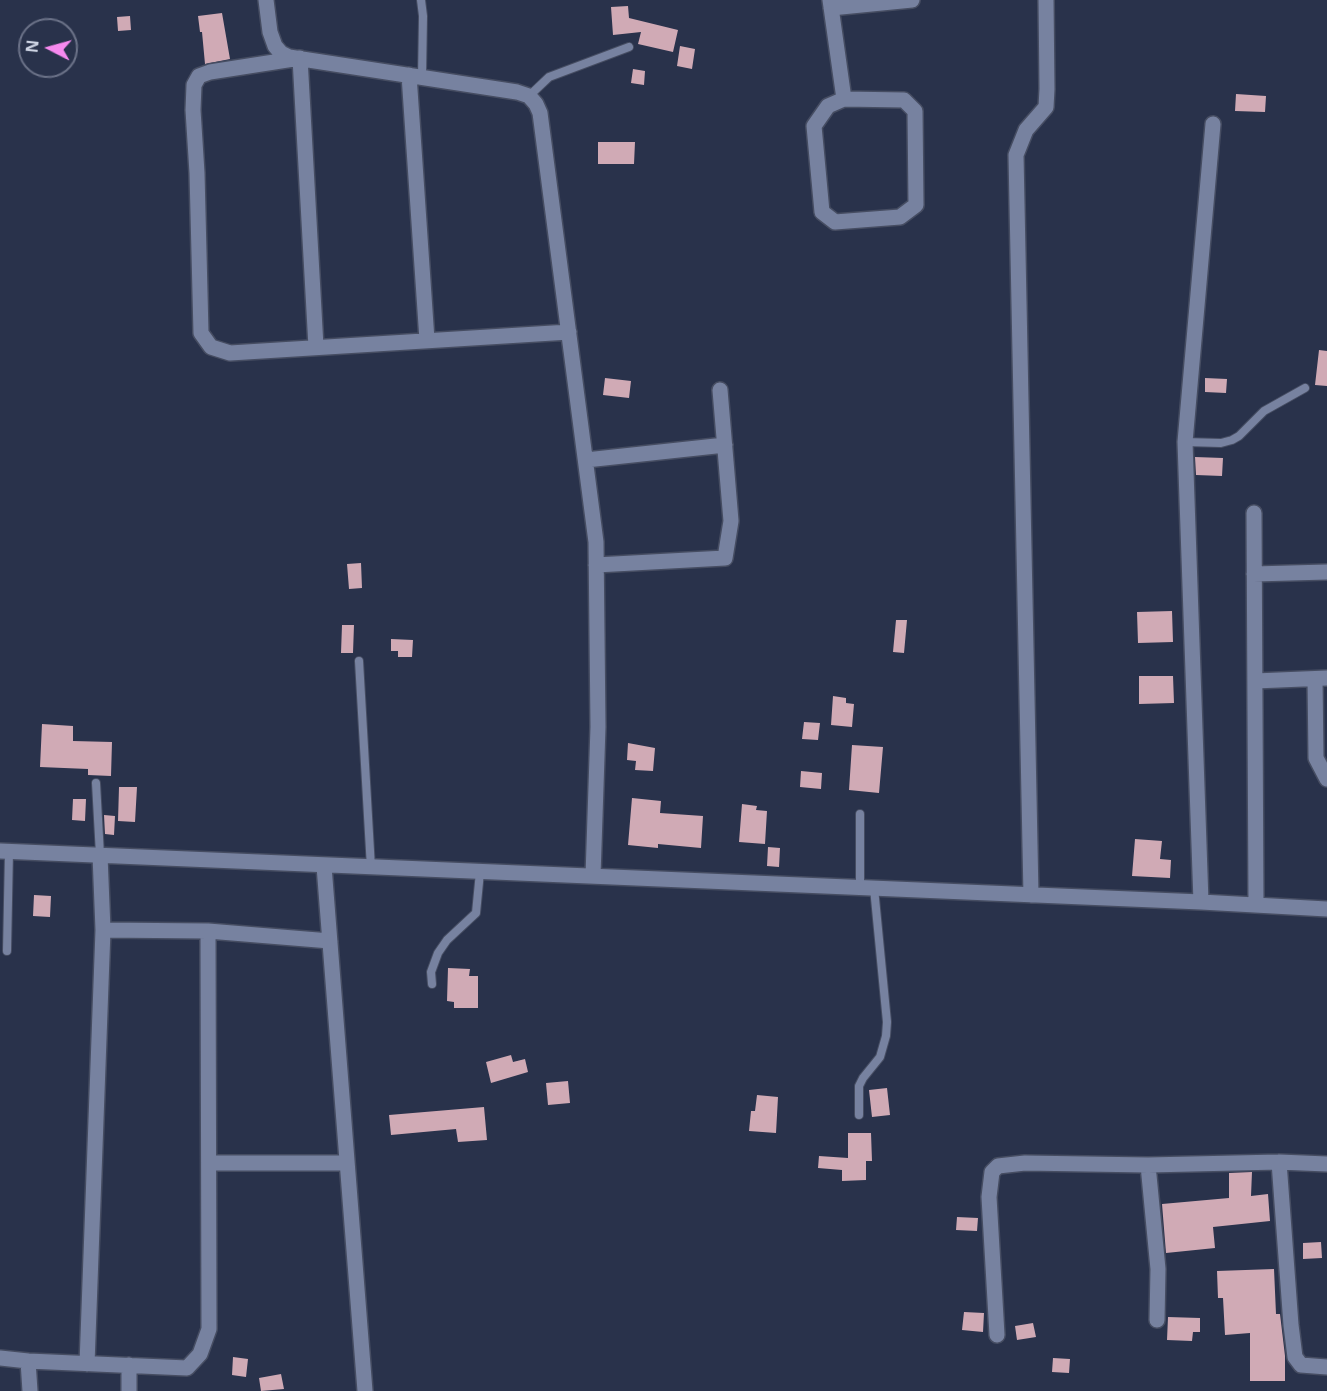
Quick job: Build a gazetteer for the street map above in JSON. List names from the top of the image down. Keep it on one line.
{"north":"left"}
